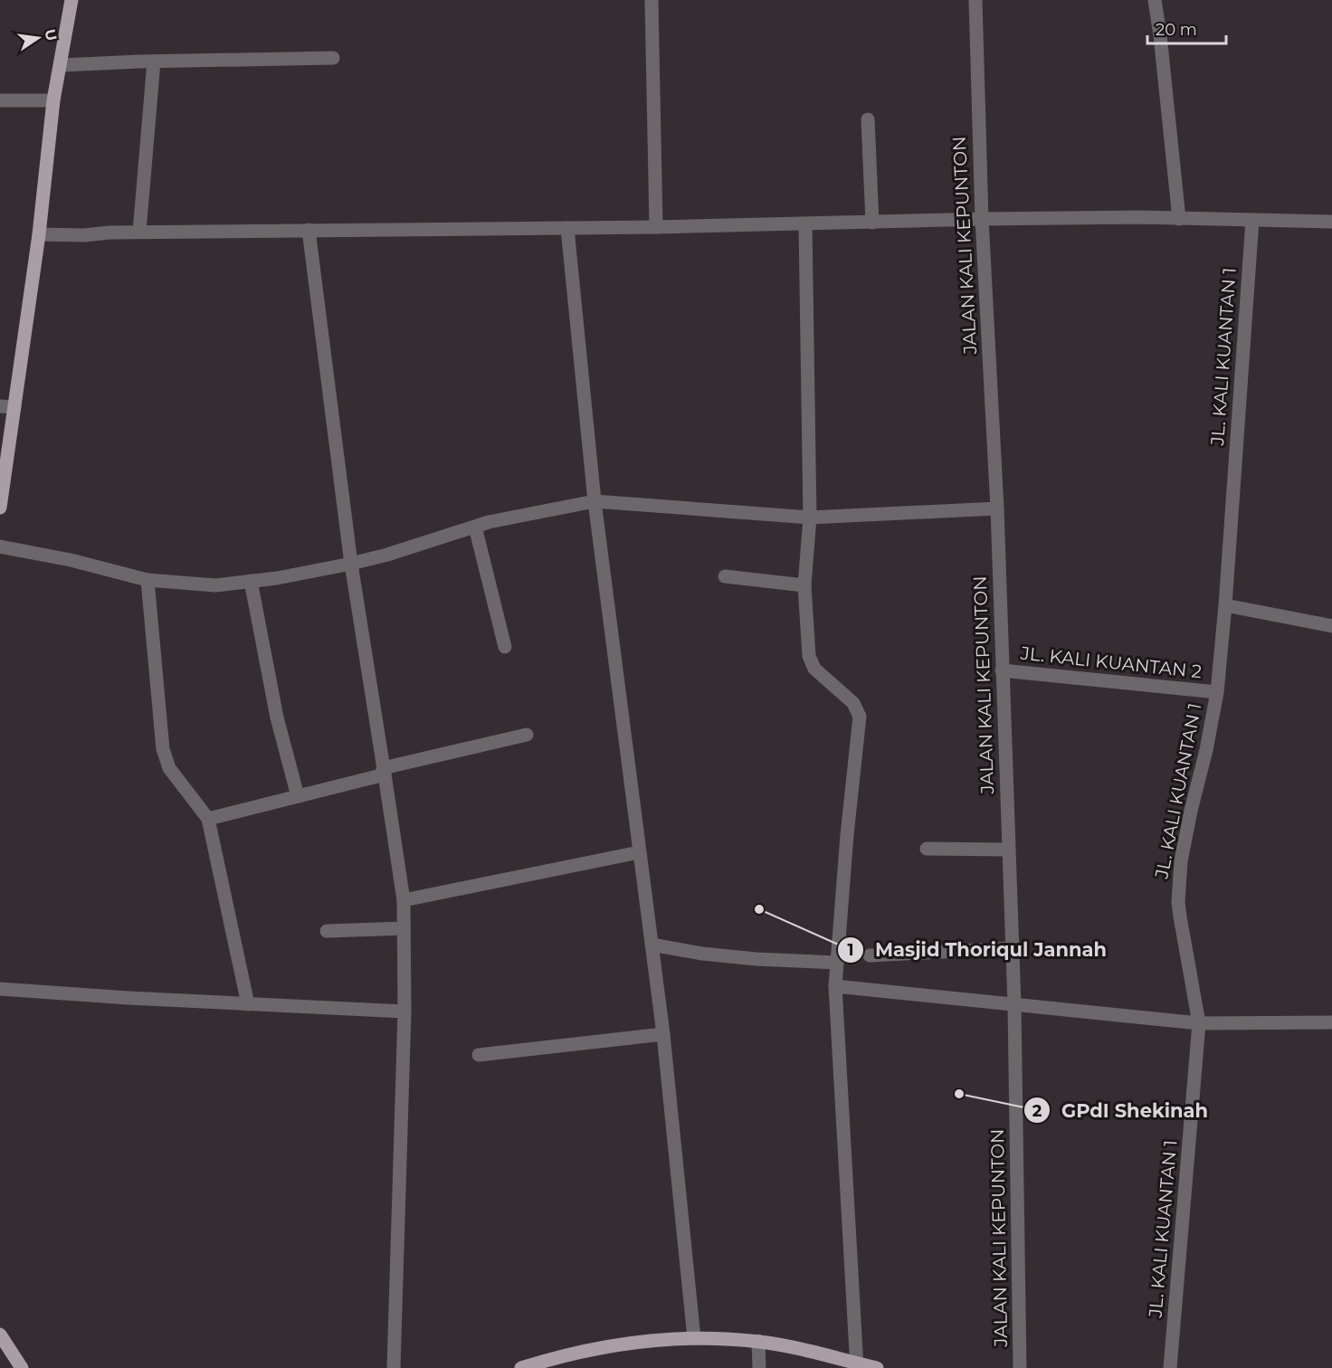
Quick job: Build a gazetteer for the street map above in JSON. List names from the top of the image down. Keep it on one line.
{"streets":{"street":["JALAN KALI KEPUNTON","JL. KALI KUANTAN 1","JL. KALI KUANTAN 2"]},"crossings":[["JALAN KALI KEPUNTON","JL. KALI KUANTAN 2"],["JL. KALI KUANTAN 1","JL. KALI KUANTAN 2"]],"places":["Masjid Thoriqul Jannah","GPdI Shekinah"],"scale_bar":"20 m","north":"right"}
